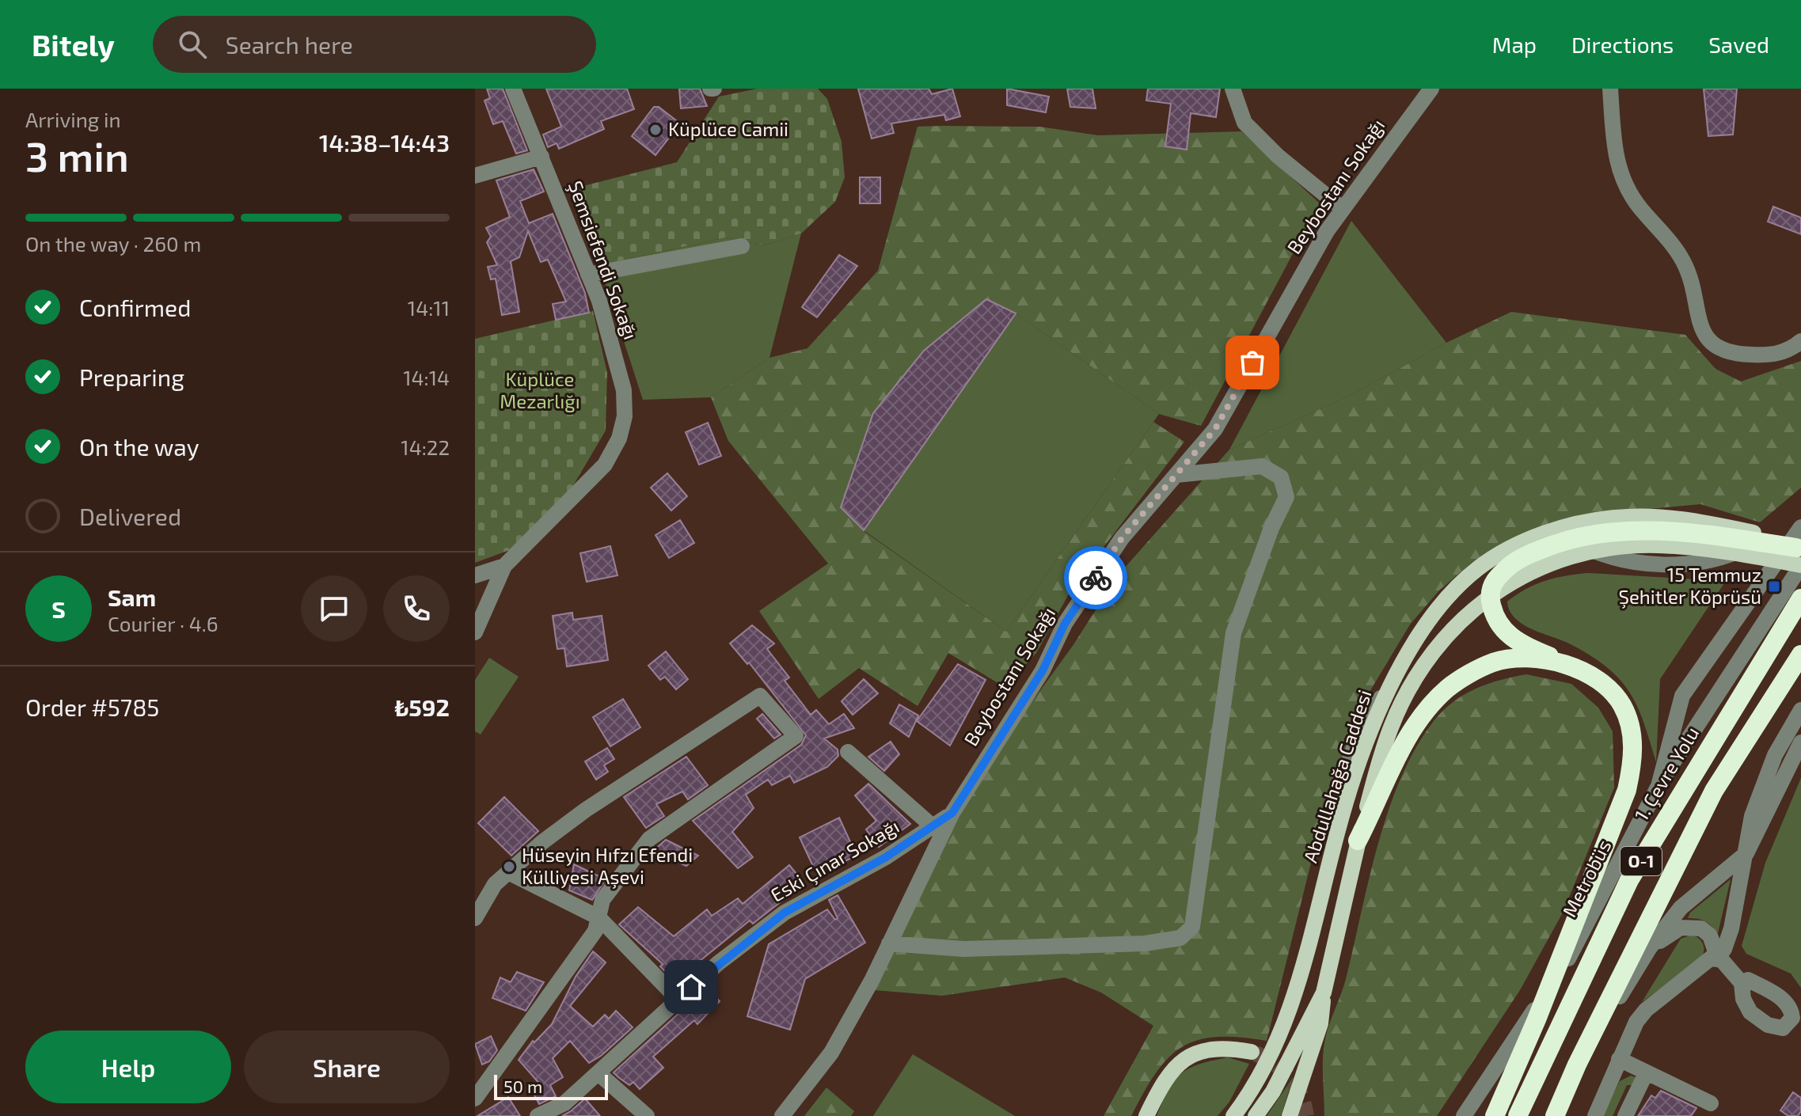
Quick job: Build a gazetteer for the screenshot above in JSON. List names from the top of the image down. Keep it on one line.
{"streets":{"highway":["1. Çevre Yolu","O-1"],"main road":["Abdullahağa Caddesi"],"street":["Beybostanı Sokağı","Şemsiefendi Sokağı","Eski Çınar Sokağı","Metrobüs"]},"crossings":[["Beybostanı Sokağı","Eski Çınar Sokağı"]],"parks":["Küplüce Mezarlığı"],"places":{"other":["Küplüce Camii","Hüseyin Hıfzı Efendi Külliyesi Aşevi"],"transit":["15 Temmuz Şehitler Köprüsü"]},"scale_bar":"50 m","page":{"header":"Bitely","search":"Search here","nav":["Map","Directions","Saved"],"heading":["3 min","Arriving in","14:38–14:43"],"panel":["Sam","Courier · 4.6","Order #5785","₺592"],"bar":"On the way · 260 m","list":[["Confirmed","14:11"],["Preparing","14:14"],["On the way","14:22"],"Delivered"],"round":"S","buttons":["Help","Share"],"scale":"50 m"}}
